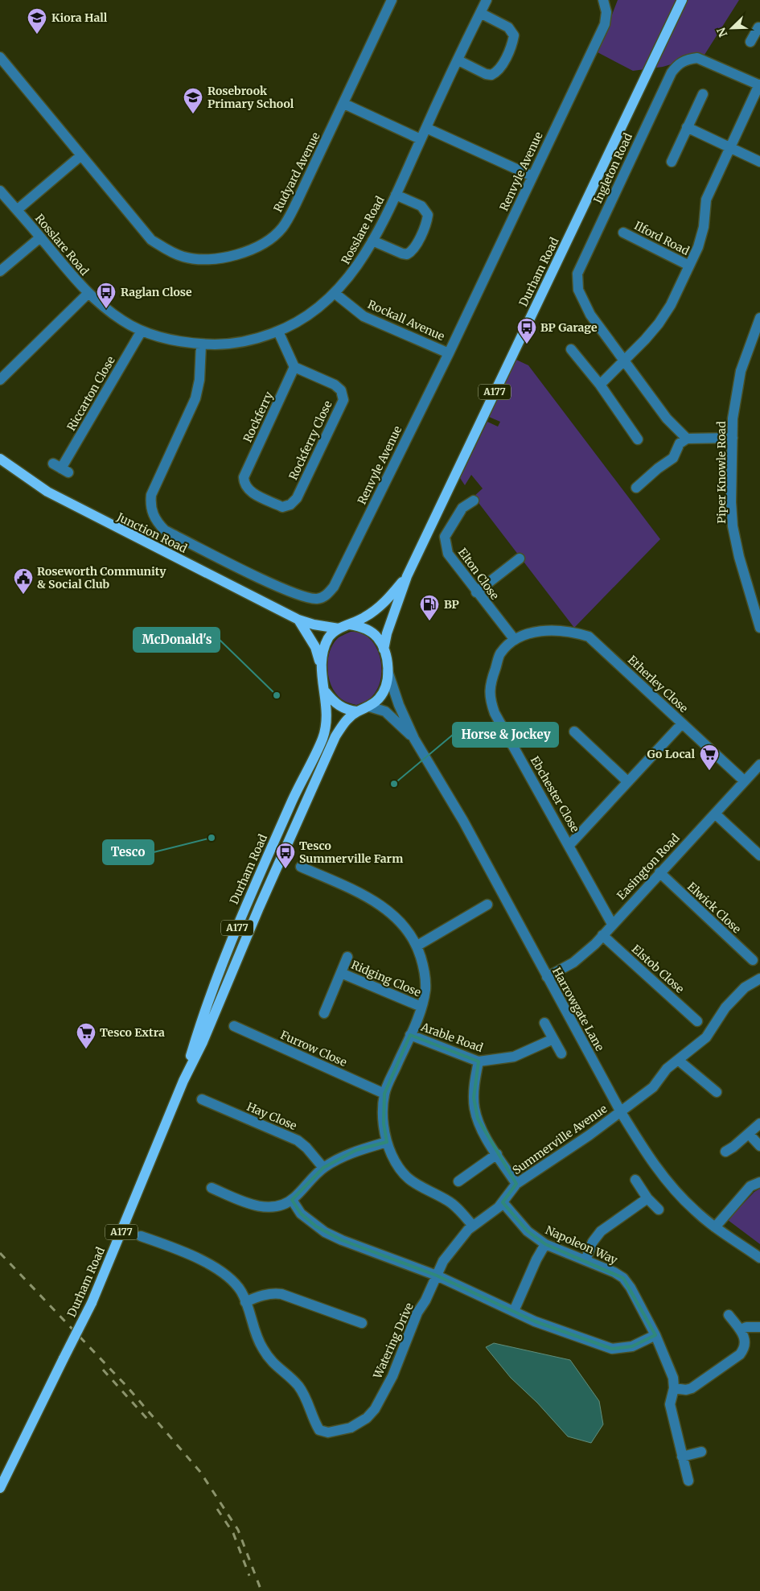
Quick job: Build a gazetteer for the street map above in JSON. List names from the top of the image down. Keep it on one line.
{"streets":{"main road":["Durham Road","A177","Junction Road"],"street":["Ingleton Road","Renvyle Avenue","Rudyard Avenue","Rosslare Road","Ilford Road","Rockall Avenue","Riccarton Close","Rockferry","Rockferry Close","Piper Knowle Road","Elton Close","Etherley Close","Ebchester Close","Easington Road","Elwick Close","Elstob Close","Ridging Close","Harrowgate Lane","Arable Road","Furrow Close","Hay Close","Summerville Avenue","Napoleon Way","Watering Drive"]},"crossings":[["Ingleton Road","Ilford Road"],["Renvyle Avenue","Rosslare Road"],["Renvyle Avenue","Rockall Avenue"],["Rosslare Road","Rockall Avenue"],["Rosslare Road","Riccarton Close"],["Durham Road","Junction Road"],["Durham Road","Harrowgate Lane"],["Rockferry","Rockferry Close"],["Junction Road","Harrowgate Lane"],["Elton Close","Ebchester Close"],["Etherley Close","Ebchester Close"],["Etherley Close","Easington Road"],["Ebchester Close","Easington Road"],["Easington Road","Elwick Close"],["Easington Road","Elstob Close"],["Easington Road","Harrowgate Lane"],["Harrowgate Lane","Summerville Avenue"],["Summerville Avenue","Napoleon Way"],["Summerville Avenue","Watering Drive"]],"places":{"school or university":["Kiora Hall","Rosebrook Primary School"],"bus stop":["Raglan Close","BP Garage","Tesco Summerville Farm"],"public building":["Roseworth Community & Social Club"],"fuel station":["BP"],"other":["McDonald's","Horse & Jockey","Tesco"],"supermarket":["Go Local","Tesco Extra"]},"north":"bottom left"}
